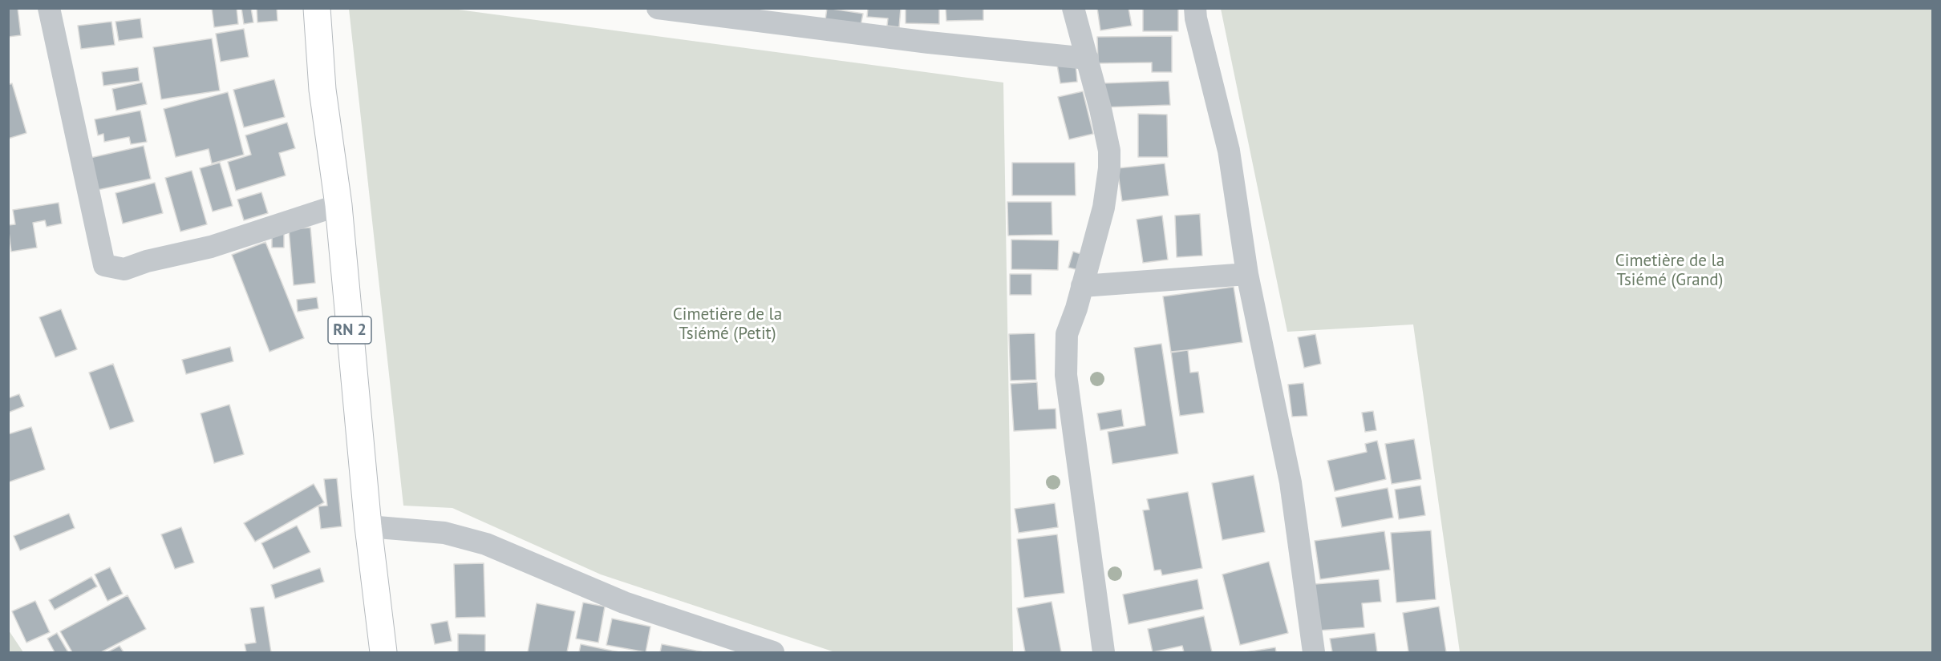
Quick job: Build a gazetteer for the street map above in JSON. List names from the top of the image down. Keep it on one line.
{"streets":{"highway":["RN 2"]},"parks":["Cimetière de la Tsiémé (Grand)","Cimetière de la Tsiémé (Petit)"]}
